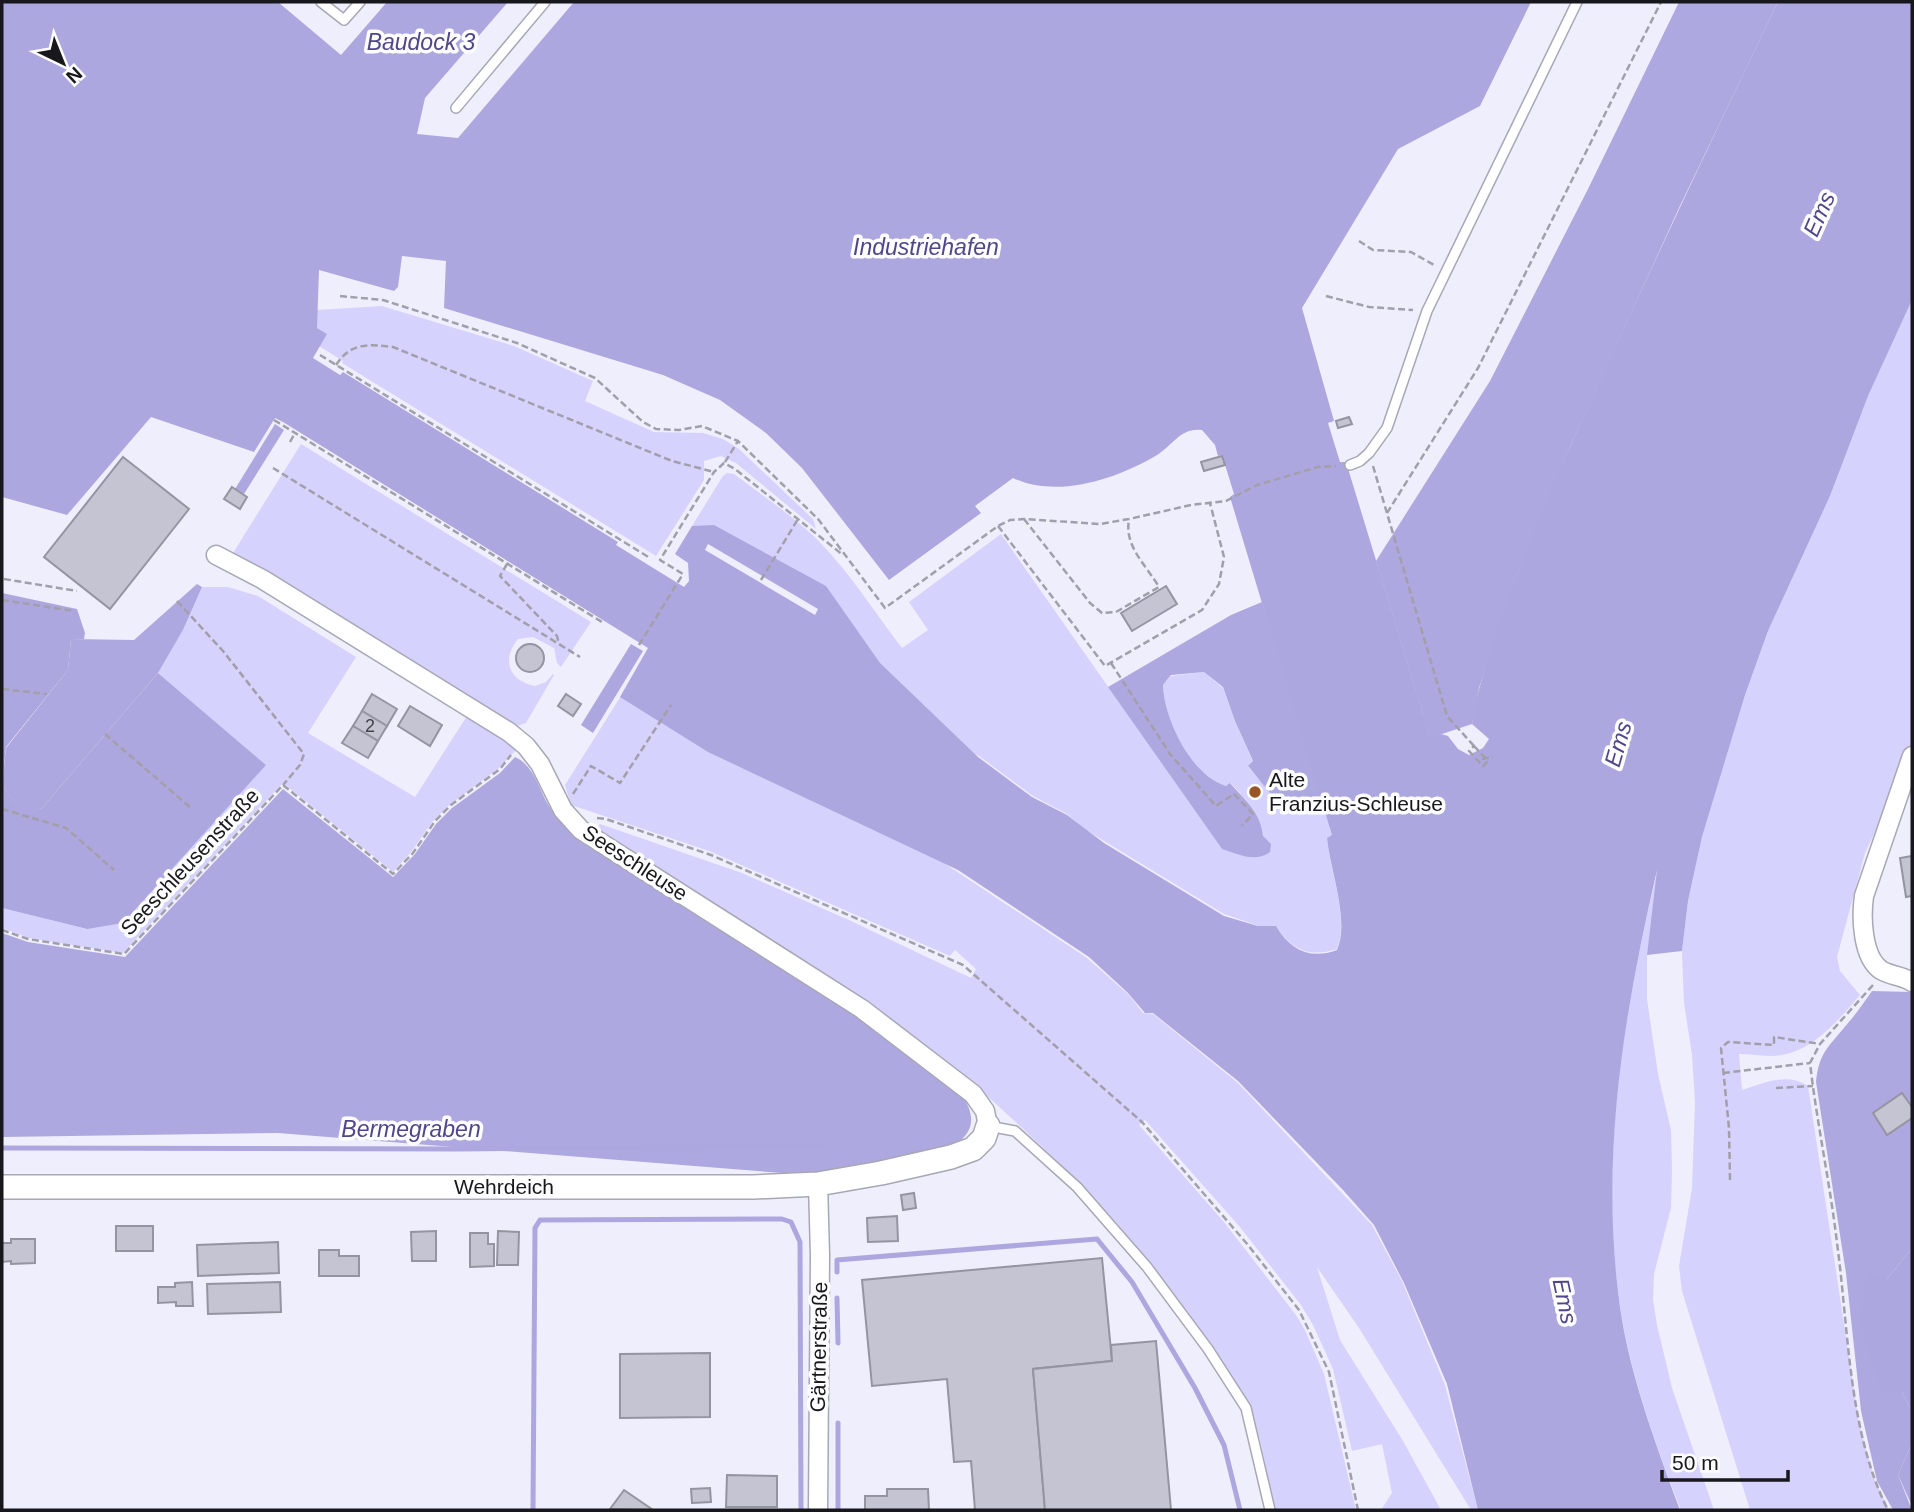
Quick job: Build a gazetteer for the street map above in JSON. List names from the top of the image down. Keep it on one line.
{"streets":{"street":["Seeschleuse","Wehrdeich","Gärtnerstraße"],"path":["Seeschleusenstraße"]},"crossings":[["Seeschleusenstraße","Seeschleuse"],["Seeschleuse","Wehrdeich"],["Wehrdeich","Gärtnerstraße"]],"water":["Baudock 3","Ems","Industriehafen","Bermegraben"],"places":["Alte Franzius-Schleuse"],"house_numbers":["2"],"scale_bar":"50 m","north":"bottom right"}
